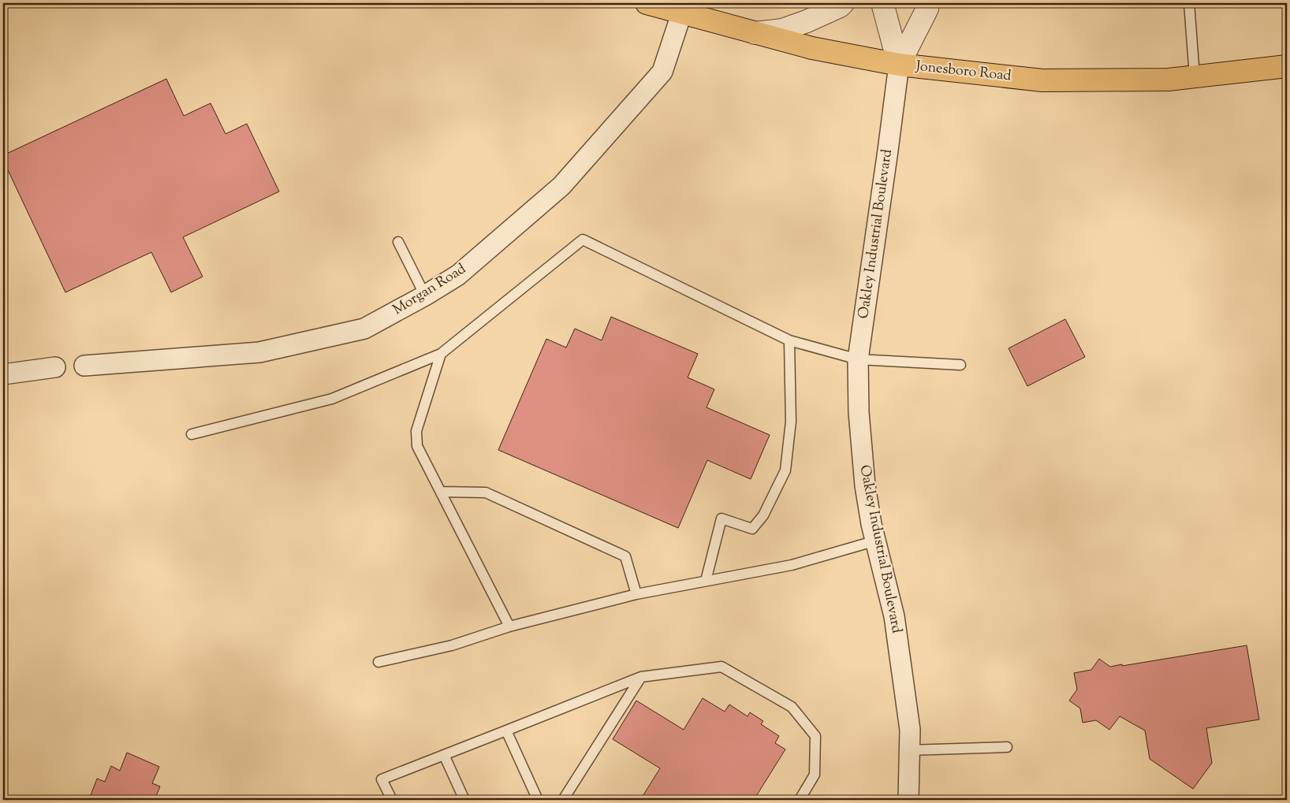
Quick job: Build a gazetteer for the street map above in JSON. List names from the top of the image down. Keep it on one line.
{"streets":{"highway":["Jonesboro Road"],"street":["Oakley Industrial Boulevard","Morgan Road"]},"crossings":[["Jonesboro Road","Oakley Industrial Boulevard"],["Jonesboro Road","Morgan Road"]]}
